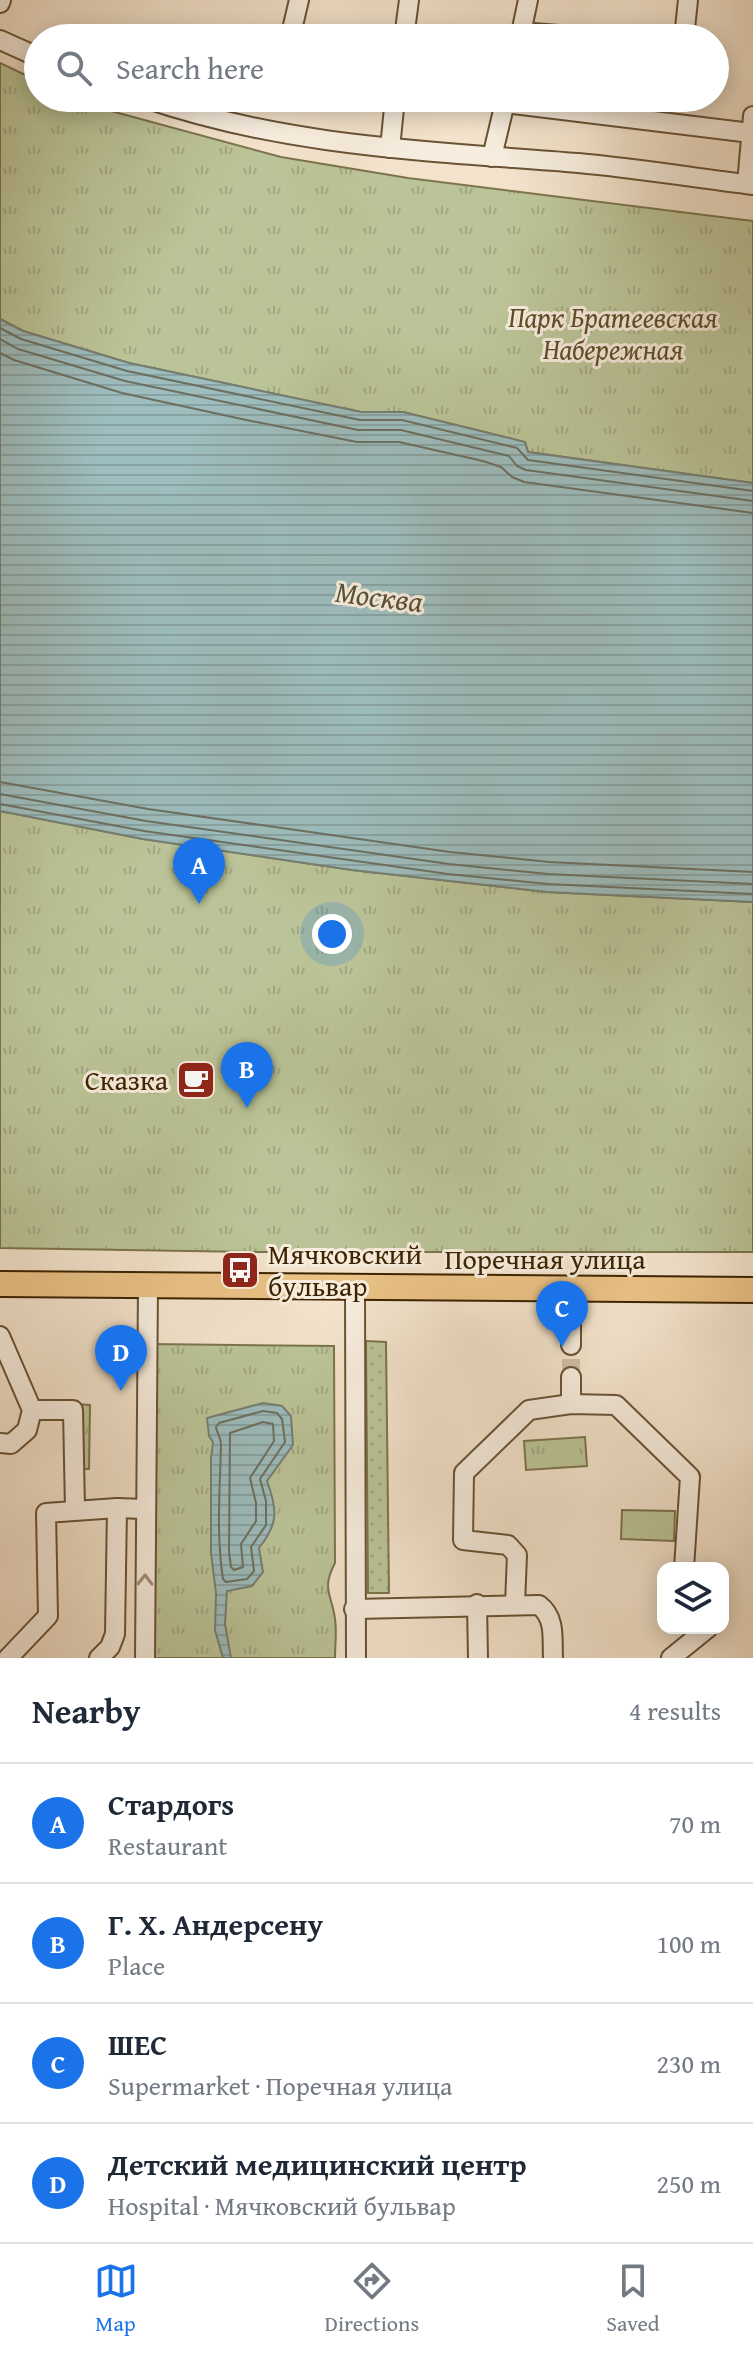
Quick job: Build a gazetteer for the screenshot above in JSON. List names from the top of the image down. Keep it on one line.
{"streets":{"main road":["Поречная улица"]},"water":["Москва"],"parks":["Парк Братеевская Набережная"],"places":{"cafe":["Сказка"],"bus stop":["Мячковский бульвар"]},"page":{"search":"Search here","pins":["A","B","C","D"],"heading":["Nearby","4 results"],"list":[{"mark":"A","name":"Стардогs","note":"Restaurant","value":"70 m"},{"mark":"B","name":"Г. Х. Андерсену","note":"Place","value":"100 m"},{"mark":"C","name":"ШЕС","note":"Supermarket · Поречная улица","value":"230 m"},{"mark":"D","name":"Детский медицинский центр","note":"Hospital · Мячковский бульвар","value":"250 m"}],"nav":["Map","Directions","Saved"]}}
